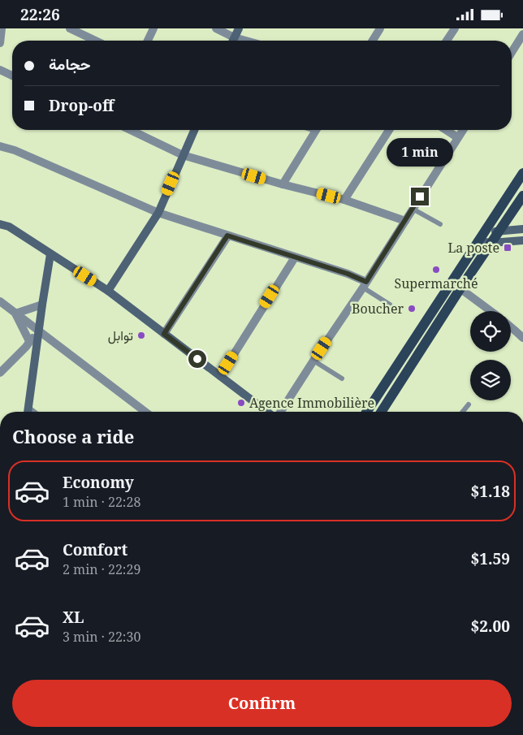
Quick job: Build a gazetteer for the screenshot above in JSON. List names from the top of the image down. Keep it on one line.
{"places":{"transit":["La poste"],"other":["Supermarché","Boucher","توابل","Agence Immobilière"]},"page":{"status":"22:26","banner":["حجامة","Drop-off"],"bubble":"1 min","heading":"Choose a ride","list":[{"name":"Economy","note":"1 min · 22:28","value":"$1.18"},{"name":"Comfort","note":"2 min · 22:29","value":"$1.59"},{"name":"XL","note":"3 min · 22:30","value":"$2.00"}],"buttons":"Confirm"}}
